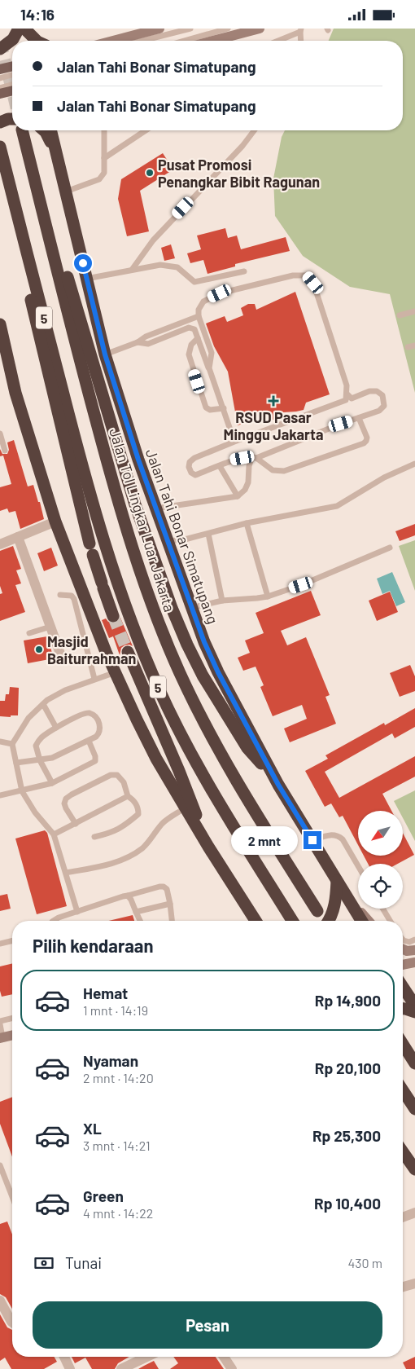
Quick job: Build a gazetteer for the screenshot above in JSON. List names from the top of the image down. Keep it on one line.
{"streets":{"highway":["5","Jalan Tol Lingkar Luar Jakarta","Jalan Tahi Bonar Simatupang"]},"places":{"other":["Pusat Promosi Penangkar Bibit Ragunan","Masjid Baiturrahman"],"health":["RSUD Pasar Minggu Jakarta"]},"north":"bottom left","page":{"status":"14:16","banner":["Jalan Tahi Bonar Simatupang","Jalan Tahi Bonar Simatupang"],"bubble":"2 mnt","heading":"Pilih kendaraan","list":[{"name":"Hemat","note":"1 mnt · 14:19","value":"Rp 14,900"},{"name":"Nyaman","note":"2 mnt · 14:20","value":"Rp 20,100"},{"name":"XL","note":"3 mnt · 14:21","value":"Rp 25,300"},{"name":"Green","note":"4 mnt · 14:22","value":"Rp 10,400"}],"pay":["Tunai","430 m"],"buttons":"Pesan"}}
